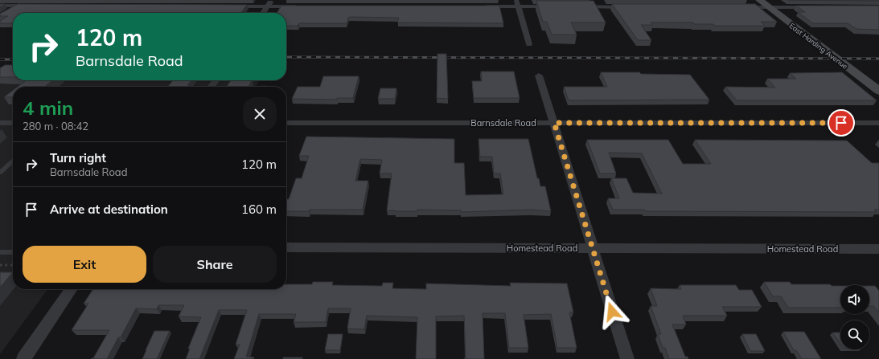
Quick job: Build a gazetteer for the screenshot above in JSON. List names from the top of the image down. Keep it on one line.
{"streets":{"street":["East Harding Avenue","Barnsdale Road","Homestead Road"]},"page":{"turn":["120 m","Barnsdale Road"],"heading":["4 min","280 m · 08:42"],"list":[{"name":"Turn right","note":"Barnsdale Road","value":"120 m"},{"name":"Arrive at destination","value":"160 m"}],"buttons":["Exit","Share"]}}
